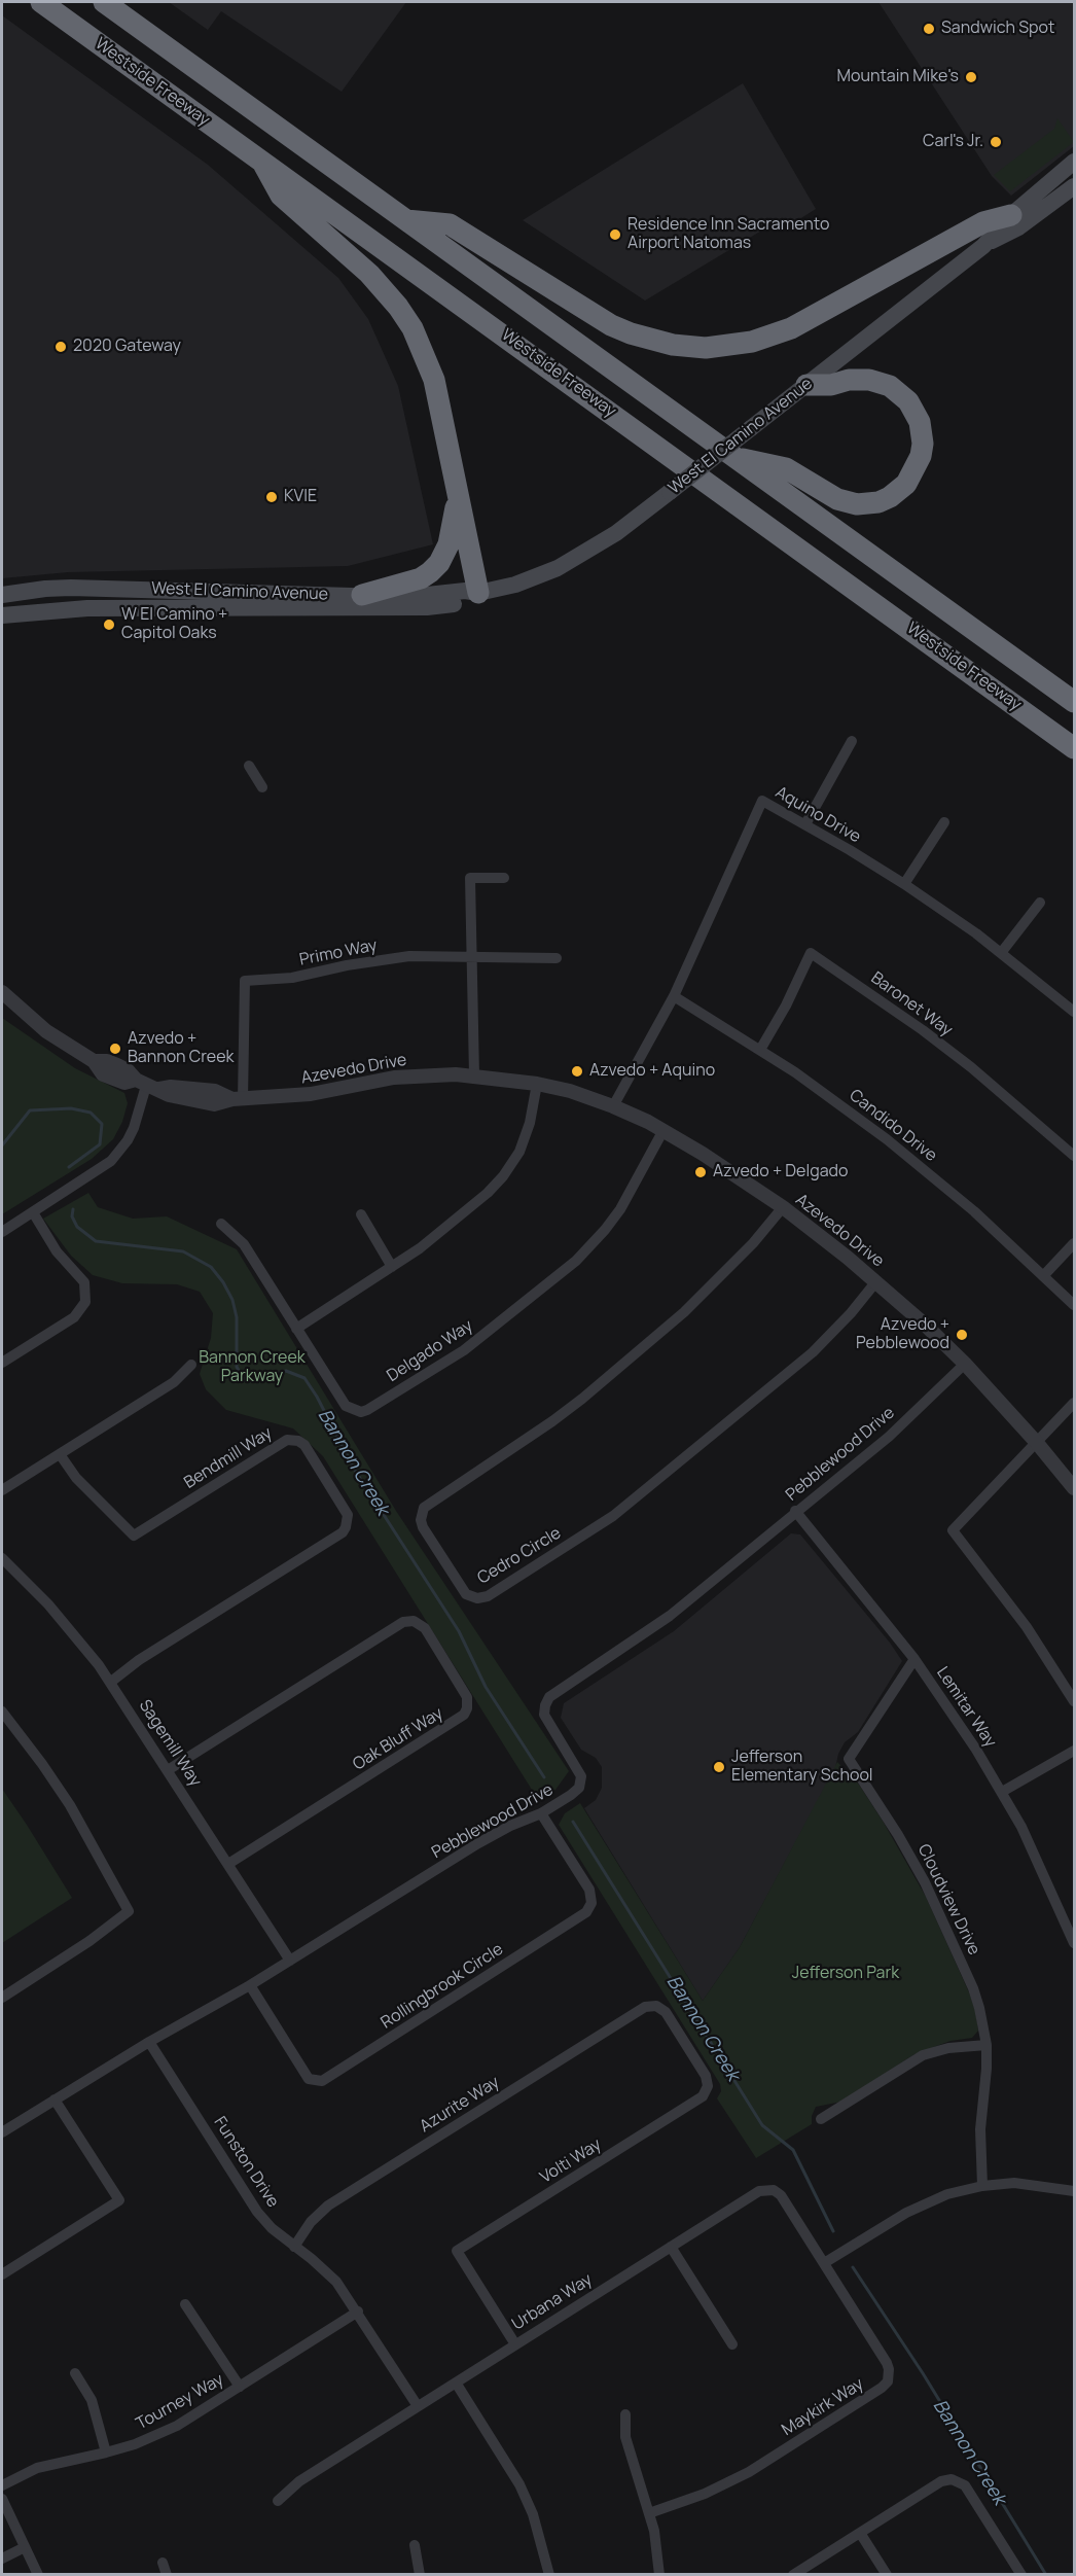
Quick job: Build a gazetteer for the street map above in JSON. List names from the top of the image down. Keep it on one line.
{"streets":{"highway":["Westside Freeway"],"main road":["West El Camino Avenue"],"street":["Aquino Drive","Primo Way","Baronet Way","Azevedo Drive","Candido Drive","Delgado Way","Pebblewood Drive","Bendmill Way","Cedro Circle","Lemitar Way","Oak Bluff Way","Sagemill Way","Cloudview Drive","Rollingbrook Circle","Azurite Way","Volti Way","Funston Drive","Urbana Way","Tourney Way","Maykirk Way"]},"crossings":[["Aquino Drive","Azevedo Drive"],["Aquino Drive","Candido Drive"],["Primo Way","Azevedo Drive"],["Baronet Way","Candido Drive"],["Azevedo Drive","Delgado Way"],["Azevedo Drive","Pebblewood Drive"],["Azevedo Drive","Cedro Circle"],["Pebblewood Drive","Lemitar Way"],["Pebblewood Drive","Sagemill Way"],["Pebblewood Drive","Rollingbrook Circle"],["Pebblewood Drive","Funston Drive"],["Bendmill Way","Sagemill Way"],["Lemitar Way","Cloudview Drive"],["Oak Bluff Way","Sagemill Way"],["Azurite Way","Volti Way"],["Azurite Way","Funston Drive"],["Volti Way","Urbana Way"],["Funston Drive","Urbana Way"],["Funston Drive","Tourney Way"],["Urbana Way","Maykirk Way"]],"water":["Bannon Creek"],"parks":["Bannon Creek Parkway","Jefferson Park"],"places":["Sandwich Spot","Mountain Mike's","Carl's Jr.","Residence Inn Sacramento Airport Natomas","2020 Gateway","KVIE","W El Camino + Capitol Oaks","Azvedo + Bannon Creek","Azvedo + Aquino","Azvedo + Delgado","Azvedo + Pebblewood","Jefferson Elementary School"]}
